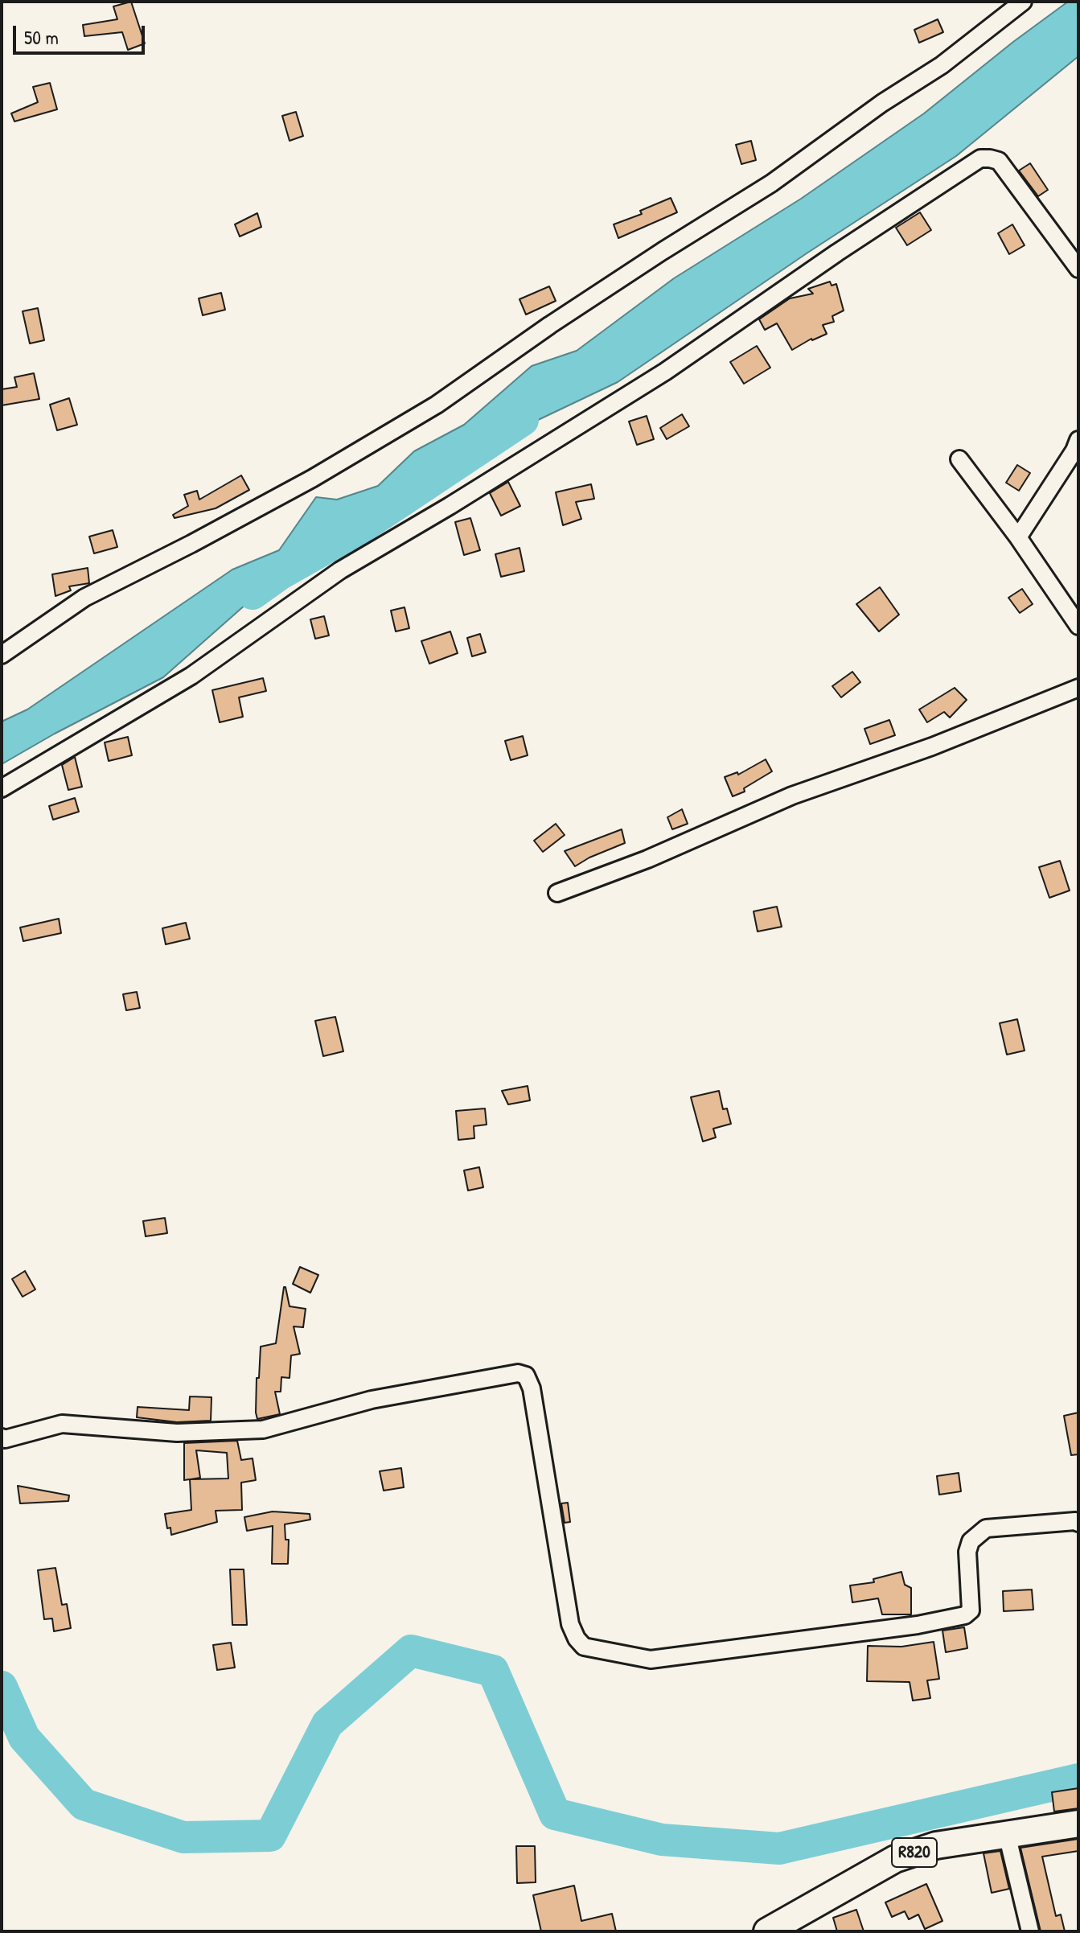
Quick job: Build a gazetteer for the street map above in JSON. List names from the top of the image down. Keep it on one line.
{"streets":{"main road":["R820"]},"scale_bar":"50 m"}
